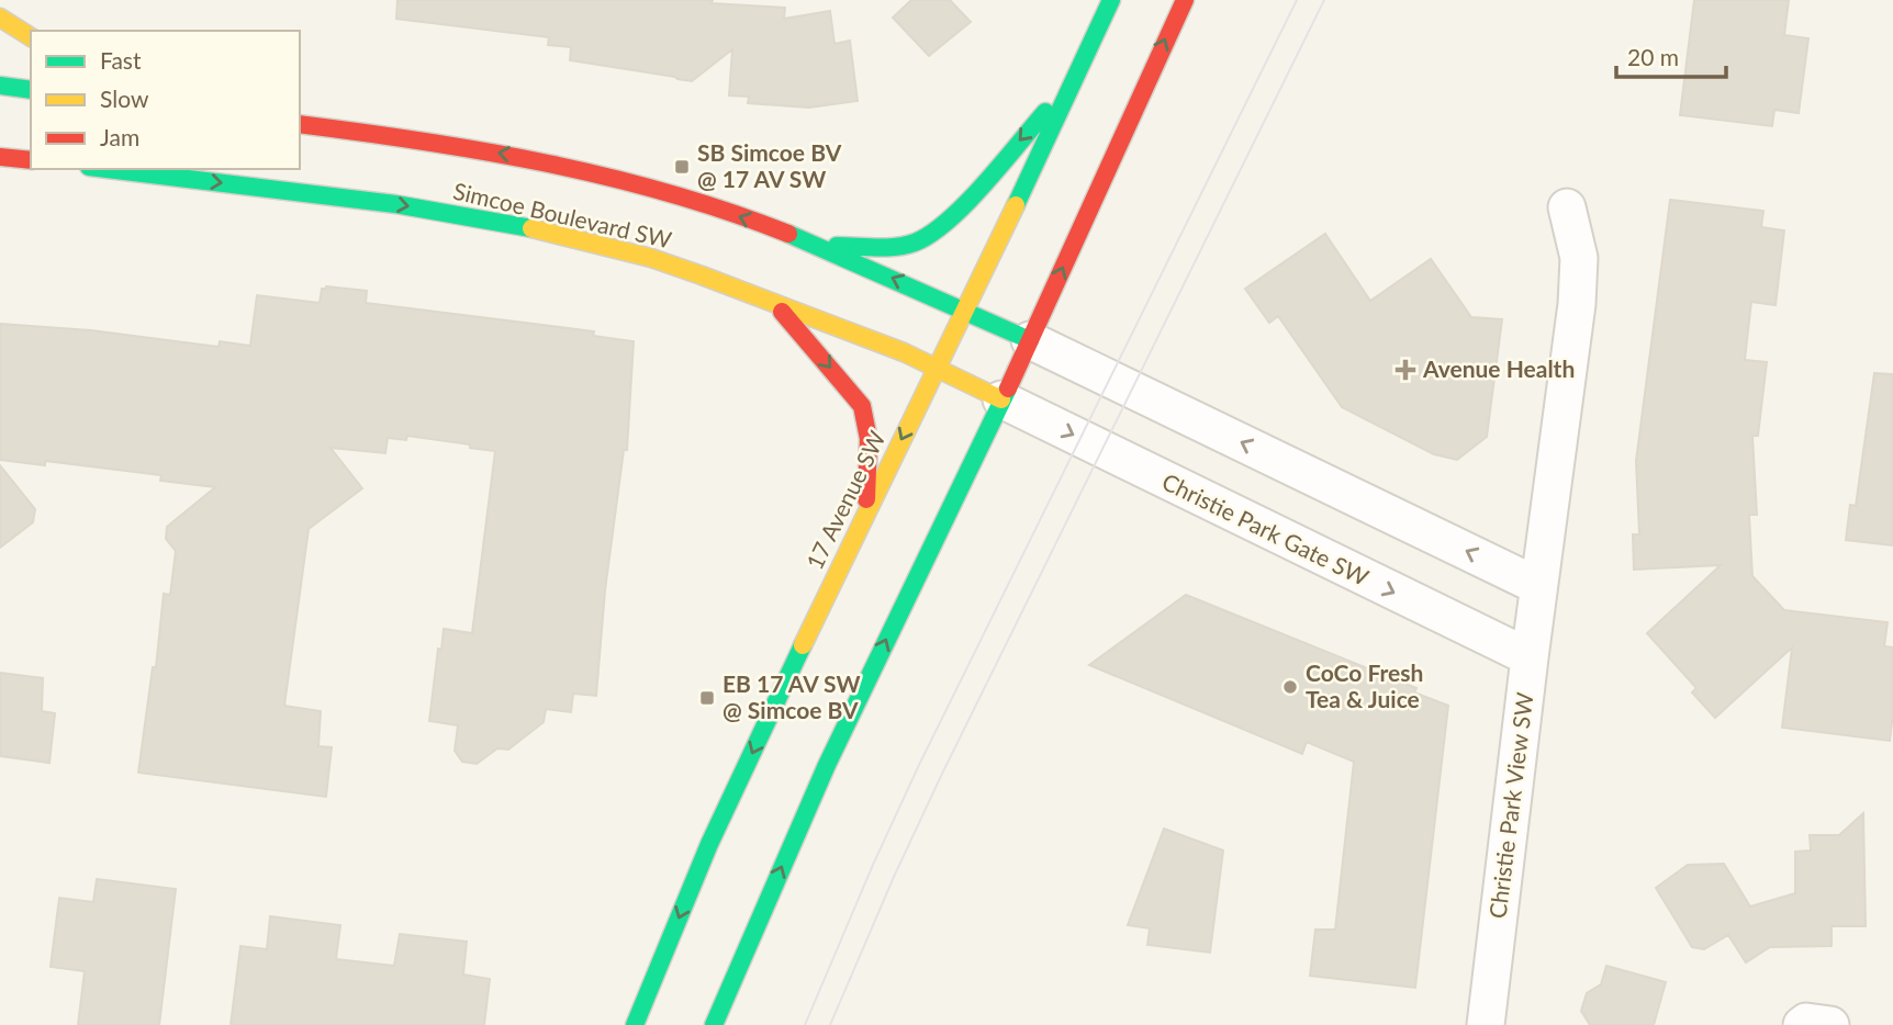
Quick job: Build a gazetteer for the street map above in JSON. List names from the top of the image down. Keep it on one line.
{"streets":{"main road":["Simcoe Boulevard SW","17 Avenue SW"],"street":["Christie Park Gate SW","Christie Park View SW"]},"crossings":[["Simcoe Boulevard SW","17 Avenue SW"],["Simcoe Boulevard SW","Christie Park Gate SW"],["Christie Park Gate SW","Christie Park View SW"]],"places":{"transit":["SB Simcoe BV @ 17 AV SW","EB 17 AV SW @ Simcoe BV"],"health":["Avenue Health"],"other":["CoCo Fresh Tea & Juice"]},"legend":["Fast","Slow","Jam"],"scale_bar":"20 m"}
